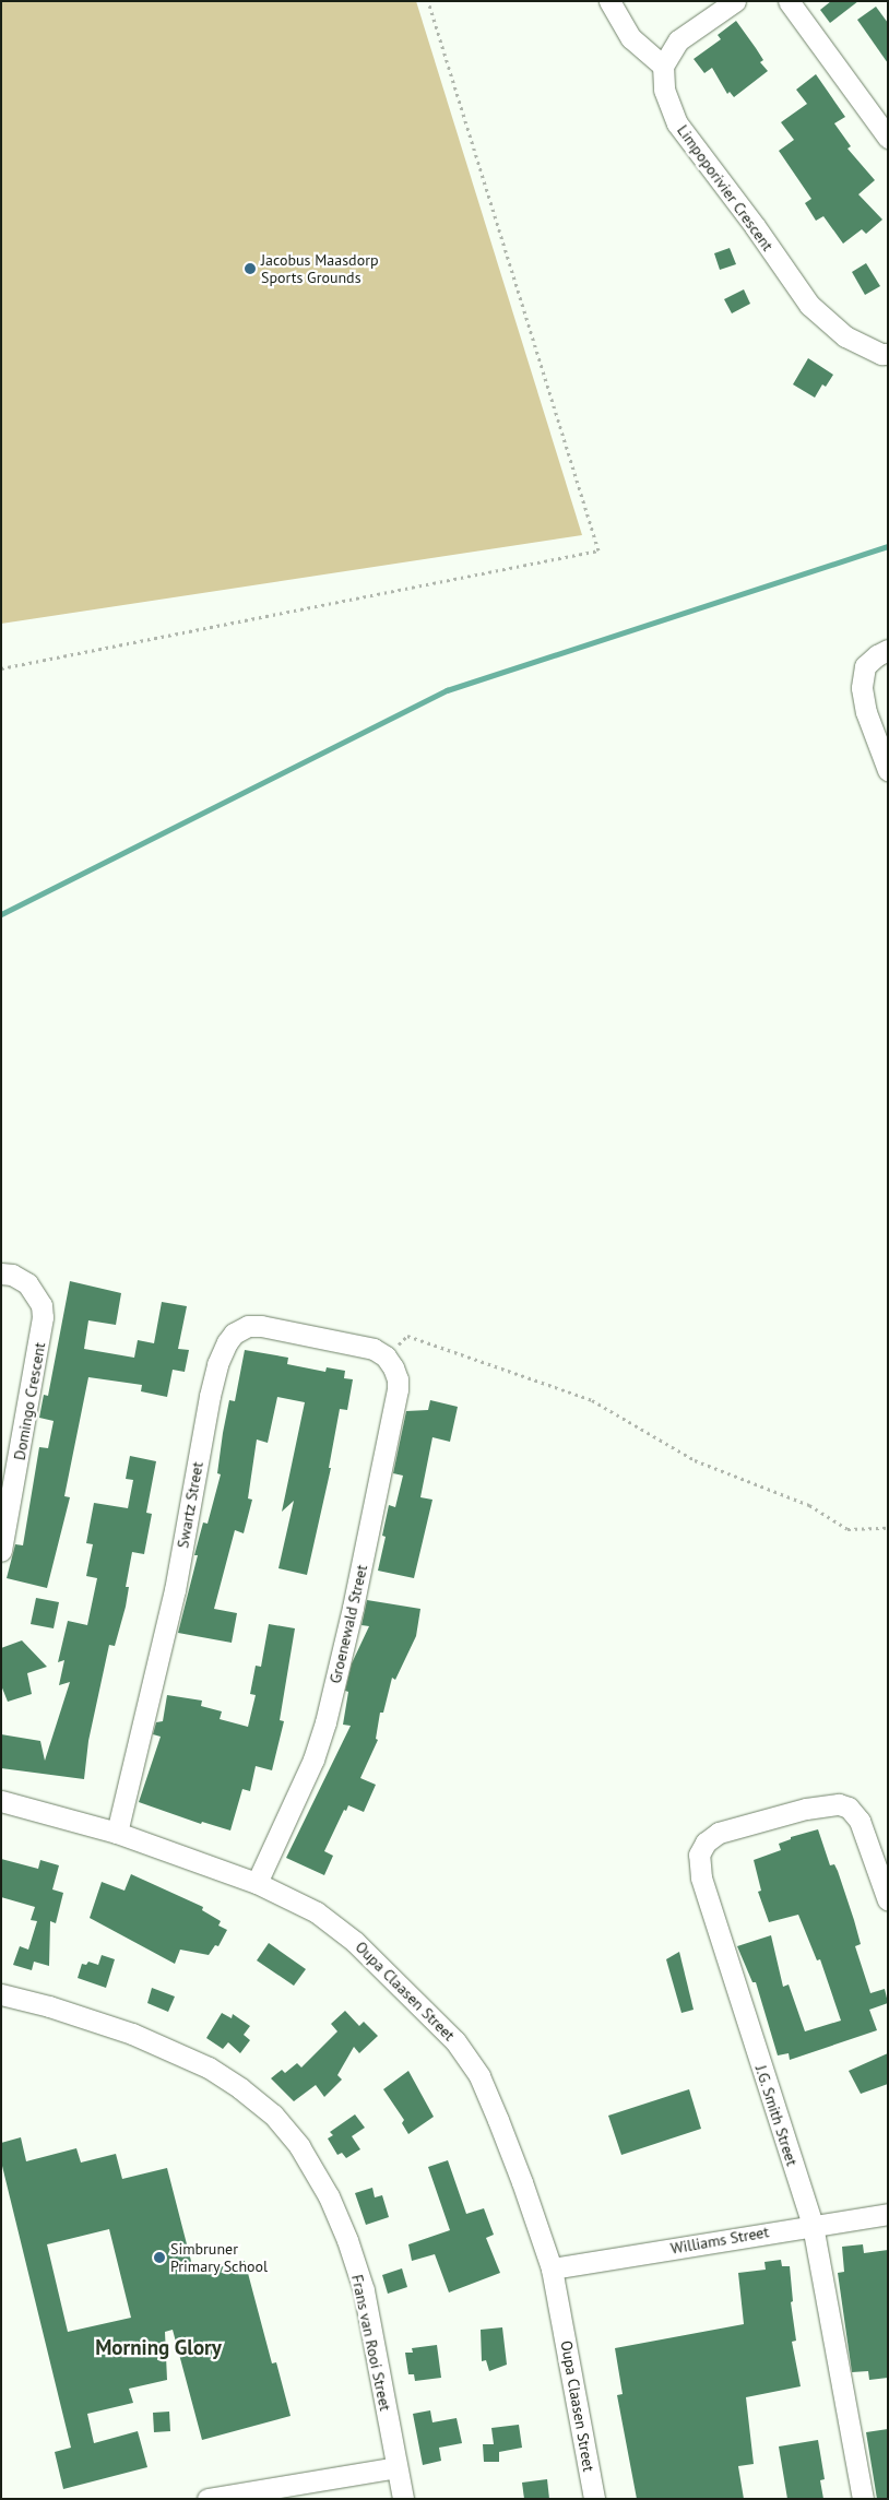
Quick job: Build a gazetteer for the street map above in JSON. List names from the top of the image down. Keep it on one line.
{"streets":{"street":["Limpoporivier Crescent","Domingo Crescent","Swartz Street","Groenewald Street","Oupa Claasen Street","J.G. Smith Street","Williams Street","Frans van Rooi Street"]},"crossings":[["Swartz Street","Groenewald Street"],["Swartz Street","Oupa Claasen Street"],["Groenewald Street","Oupa Claasen Street"],["Oupa Claasen Street","Williams Street"],["J.G. Smith Street","Williams Street"]],"districts":["Morning Glory"],"places":["Jacobus Maasdorp Sports Grounds","Simbruner Primary School"]}
